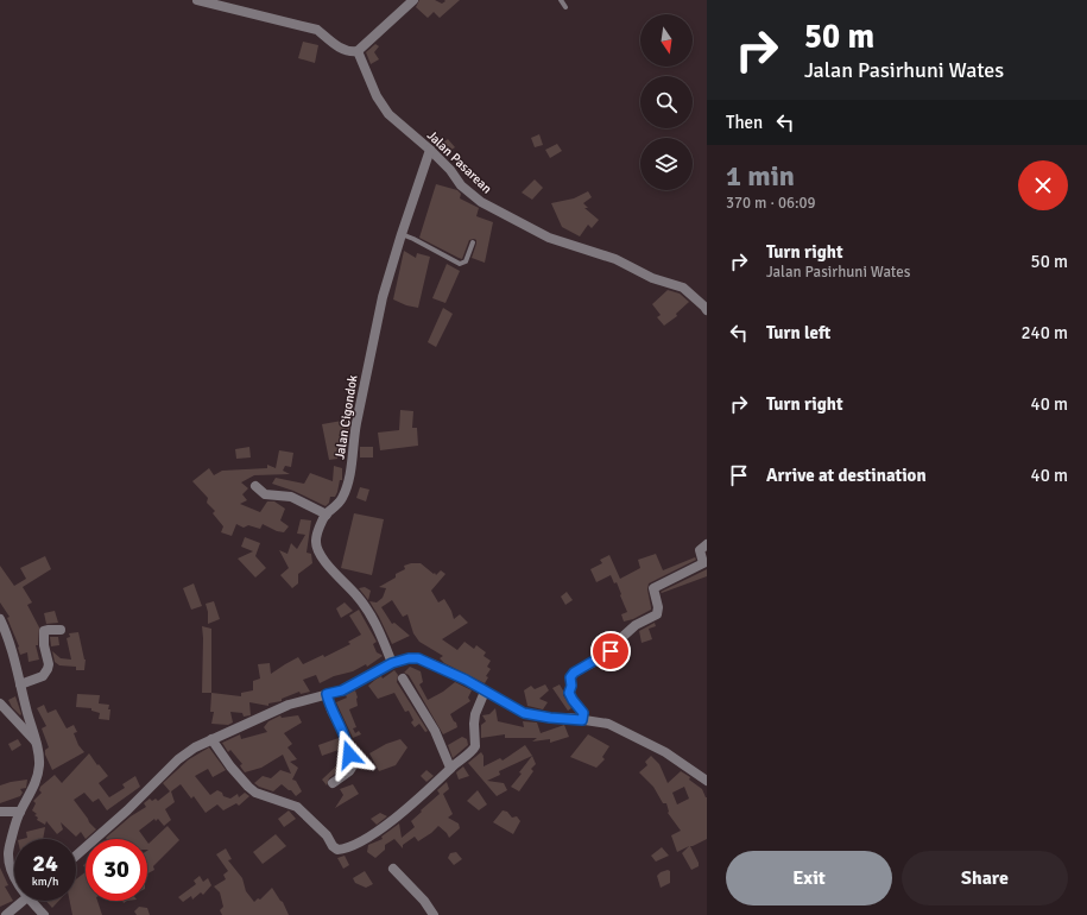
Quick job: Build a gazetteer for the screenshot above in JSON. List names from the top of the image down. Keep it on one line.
{"streets":{"street":["Jalan Pasarean","Jalan Cigondok"]},"crossings":[["Jalan Pasarean","Jalan Cigondok"]],"north":"bottom","page":{"turn":["50 m","Jalan Pasirhuni Wates"],"then":"Then","heading":["1 min","370 m · 06:09"],"list":[{"name":"Turn right","note":"Jalan Pasirhuni Wates","value":"50 m"},{"name":"Turn left","value":"240 m"},{"name":"Turn right","value":"40 m"},{"name":"Arrive at destination","value":"40 m"}],"speed":"24 km/h","limit":"30","buttons":["Exit","Share"]}}
